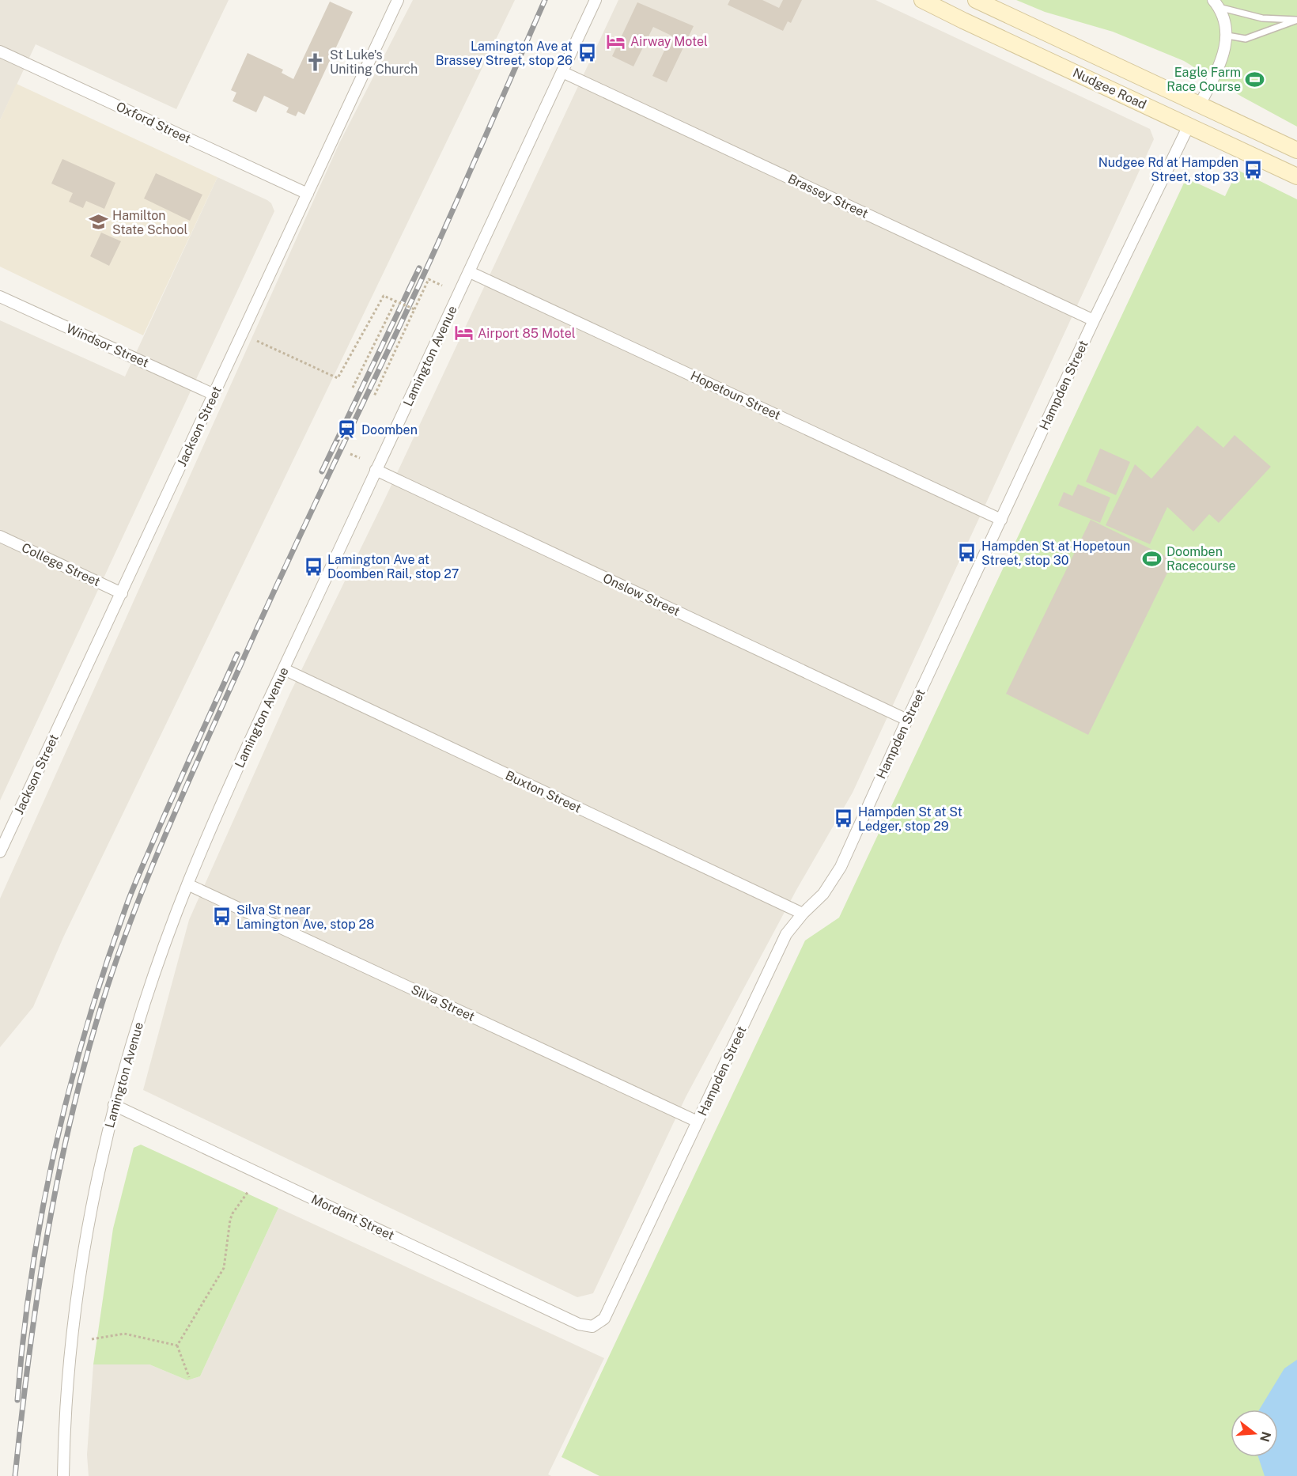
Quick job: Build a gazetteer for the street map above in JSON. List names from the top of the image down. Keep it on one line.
{"streets":{"main road":["Nudgee Road"],"street":["Oxford Street","Brassey Street","Windsor Street","Lamington Avenue","Hampden Street","Hopetoun Street","Jackson Street","College Street","Onslow Street","Buxton Street","Silva Street","Mordant Street"]},"crossings":[["Nudgee Road","Hampden Street"],["Oxford Street","Jackson Street"],["Brassey Street","Lamington Avenue"],["Brassey Street","Hampden Street"],["Windsor Street","Jackson Street"],["Lamington Avenue","Hopetoun Street"],["Lamington Avenue","Onslow Street"],["Lamington Avenue","Buxton Street"],["Lamington Avenue","Silva Street"],["Lamington Avenue","Mordant Street"],["Hampden Street","Hopetoun Street"],["Hampden Street","Onslow Street"],["Hampden Street","Buxton Street"],["Hampden Street","Silva Street"],["Hampden Street","Mordant Street"],["Jackson Street","College Street"]],"places":{"hotel":["Airway Motel","Airport 85 Motel"],"bus stop":["Lamington Ave at Brassey Street, stop 26","Nudgee Rd at Hampden Street, stop 33","Hampden St at Hopetoun Street, stop 30","Lamington Ave at Doomben Rail, stop 27","Hampden St at St Ledger, stop 29","Silva St near Lamington Ave, stop 28"],"church":["St Luke's Uniting Church"],"sports":["Eagle Farm Race Course","Doomben Racecourse"],"school or university":["Hamilton State School"],"station":["Doomben"]},"north":"right"}
